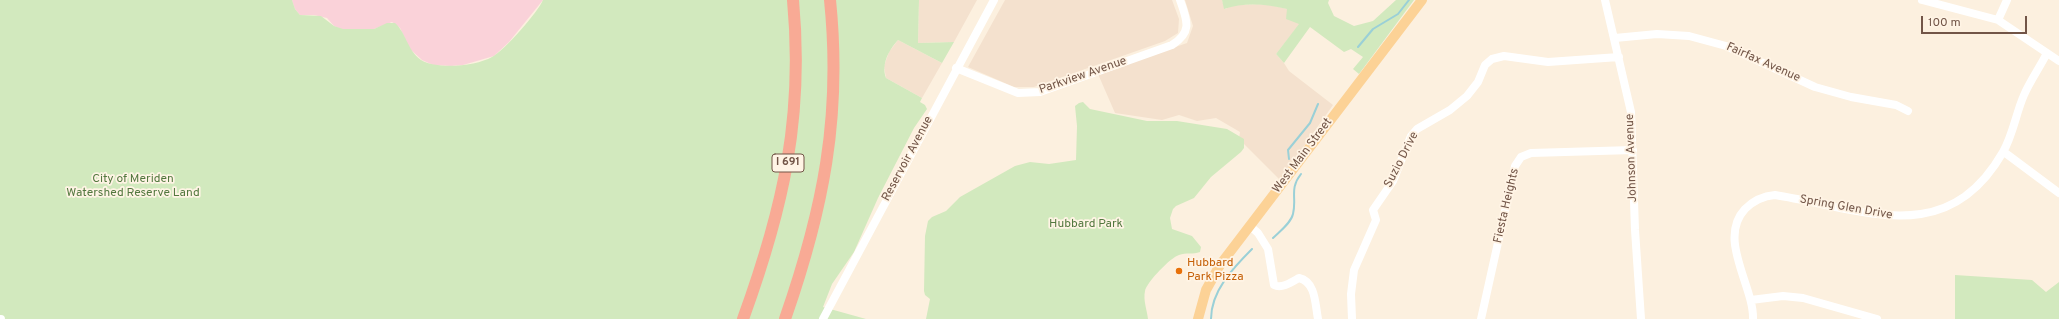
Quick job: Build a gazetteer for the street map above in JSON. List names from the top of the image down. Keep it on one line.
{"streets":{"highway":["I 691"],"main road":["West Main Street"],"street":["Fairfax Avenue","Parkview Avenue","Johnson Avenue","Reservoir Avenue","Suzio Drive","Fiesta Heights","Spring Glen Drive"]},"crossings":[["Fairfax Avenue","Johnson Avenue"],["Parkview Avenue","Reservoir Avenue"],["Johnson Avenue","Suzio Drive"],["Johnson Avenue","Fiesta Heights"]],"parks":["City of Meriden Watershed Reserve Land","Hubbard Park"],"places":["Hubbard Park Pizza"],"scale_bar":"100 m"}
